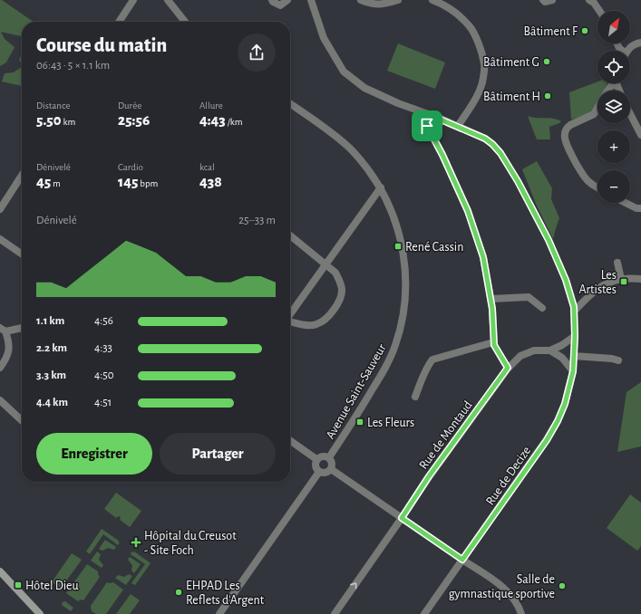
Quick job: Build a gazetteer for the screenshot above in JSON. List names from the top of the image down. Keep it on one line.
{"streets":{"street":["Avenue Saint-Sauveur","Rue de Montaud","Rue de Decize"]},"crossings":[["Rue de Montaud","Rue de Decize"]],"places":{"other":["Bâtiment F","Bâtiment G","Bâtiment H","Salle de gymnastique sportive","EHPAD Les Reflets d'Argent"],"transit":["René Cassin","Les Artistes","Les Fleurs","Hôtel Dieu"],"health":["Hôpital du Creusot - Site Foch"]},"north":"top right","page":{"map_buttons":["+","−"],"heading":["Course du matin","06:43 · 5 × 1.1 km"],"stats":[["Distance","5.50 km"],["Durée","25:56"],["Allure","4:43 /km"],["Dénivelé","45 m"],["Cardio","145 bpm"],["kcal","438"]],"chart":["Dénivelé","25–33 m"],"list":[{"name":"1.1 km","note":"4:56"},{"name":"2.2 km","note":"4:33"},{"name":"3.3 km","note":"4:50"},{"name":"4.4 km","note":"4:51"}],"buttons":["Enregistrer","Partager"]}}
